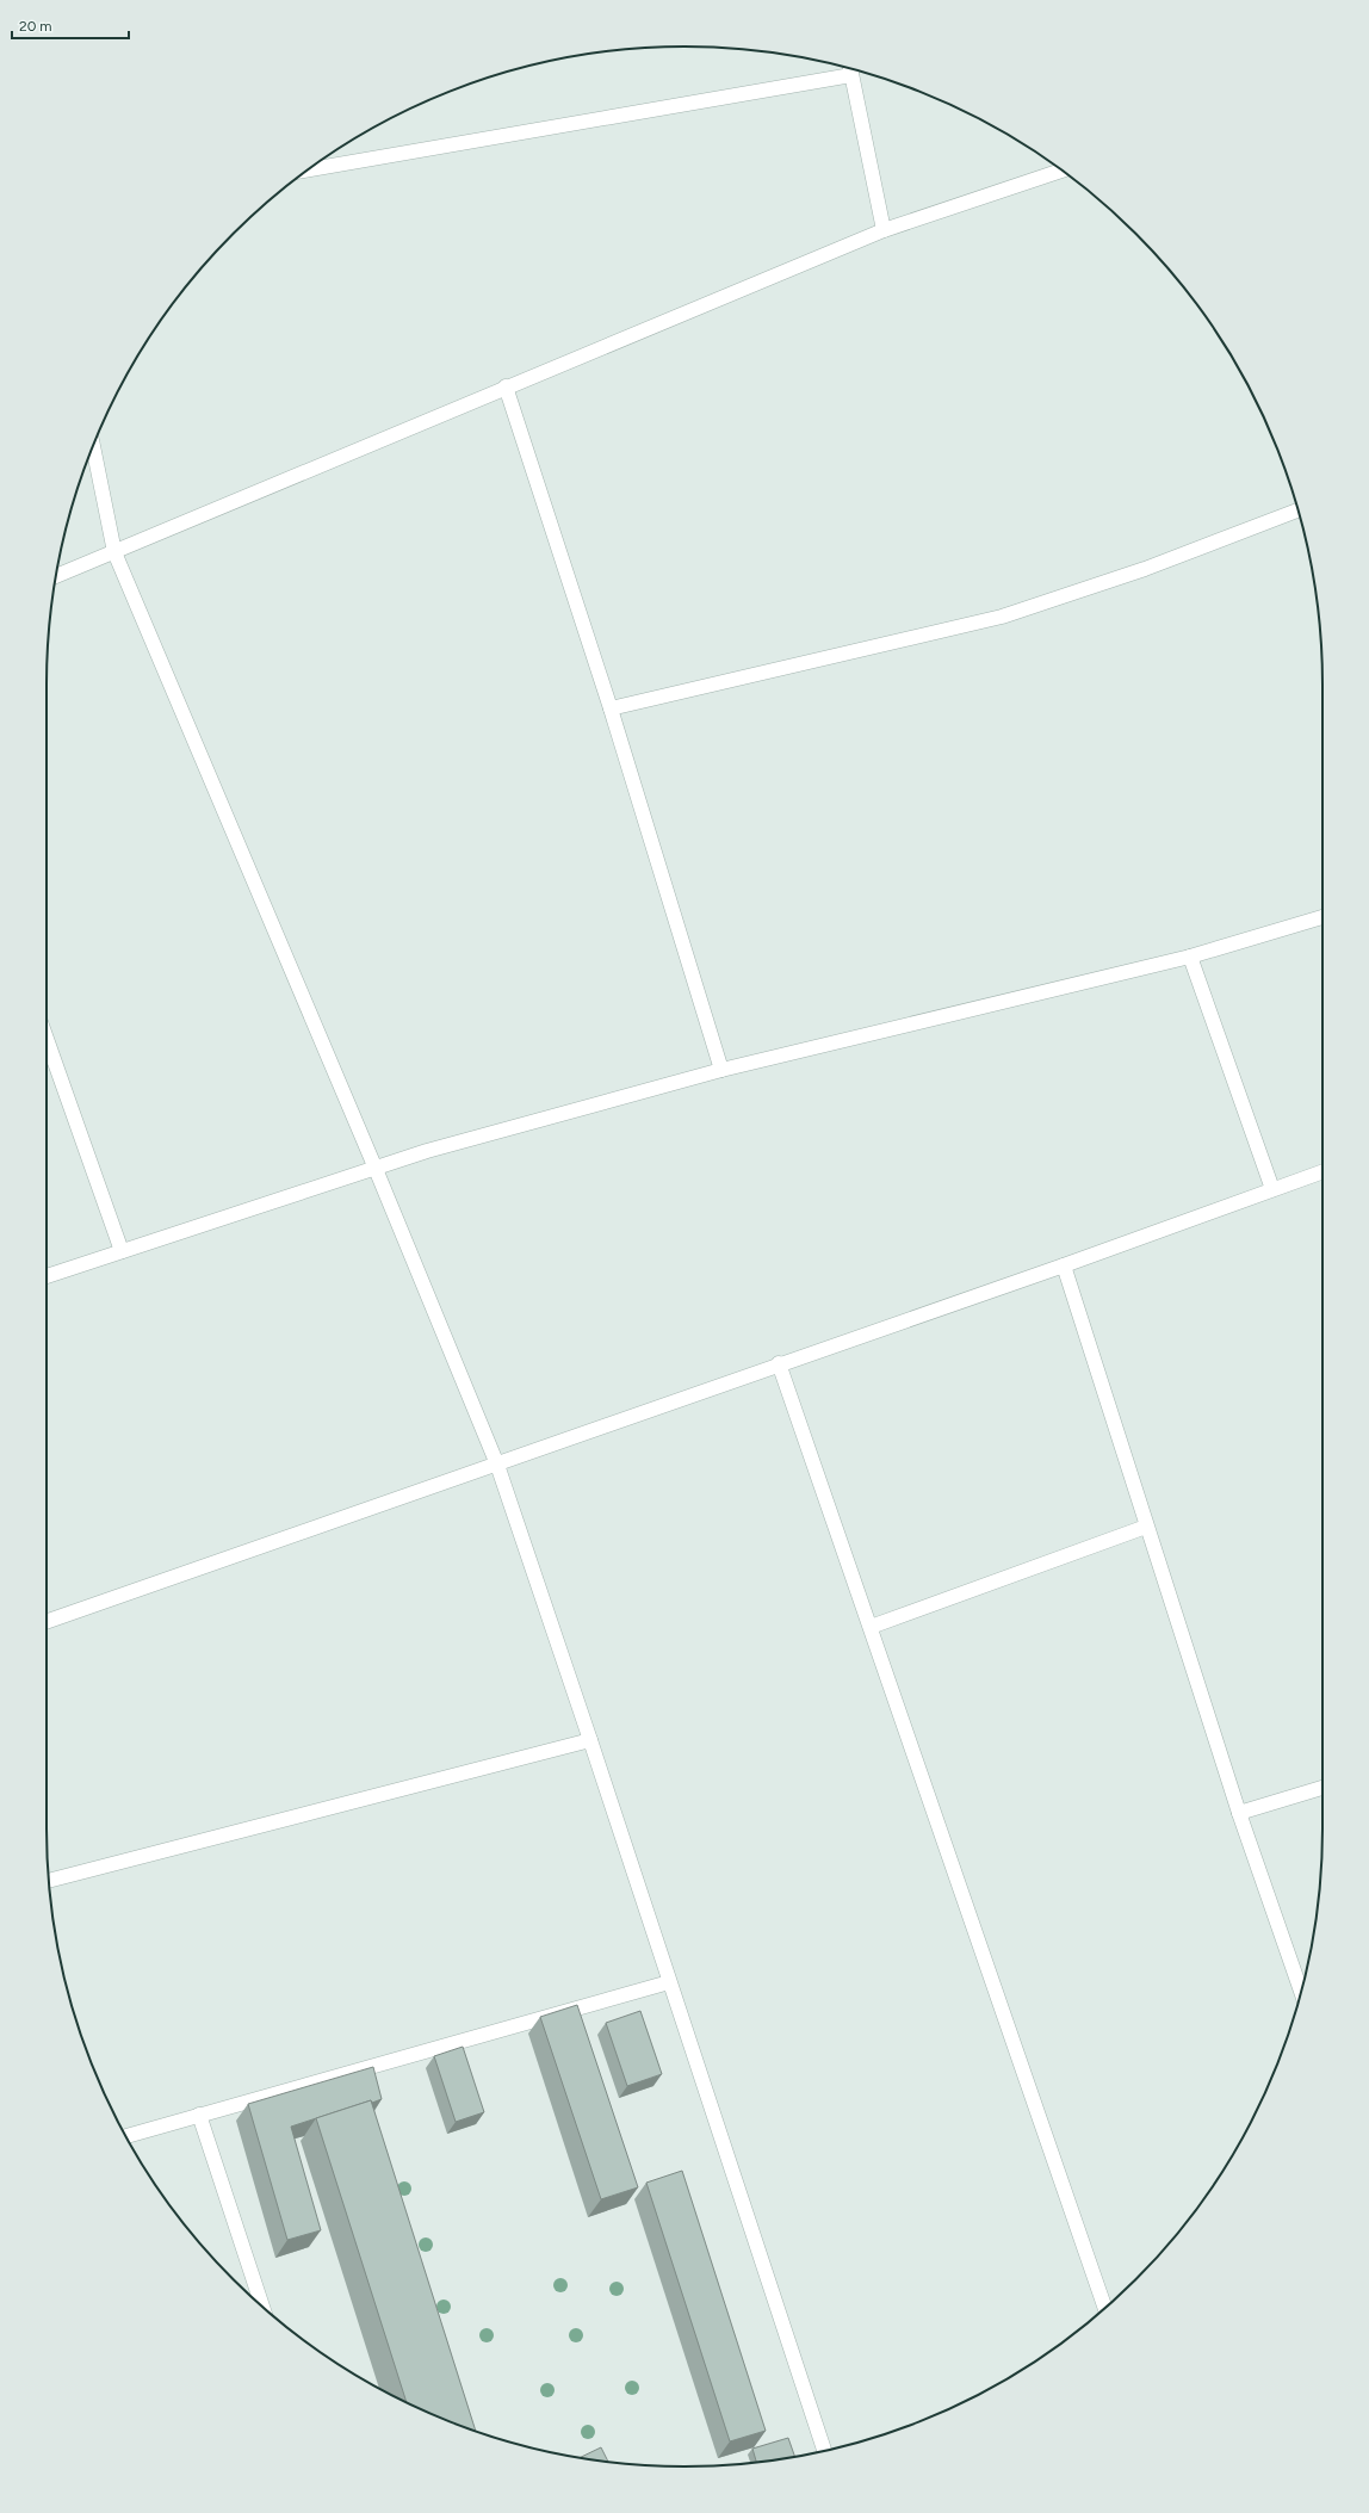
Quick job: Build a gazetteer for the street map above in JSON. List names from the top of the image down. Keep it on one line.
{"scale_bar":"20 m"}
